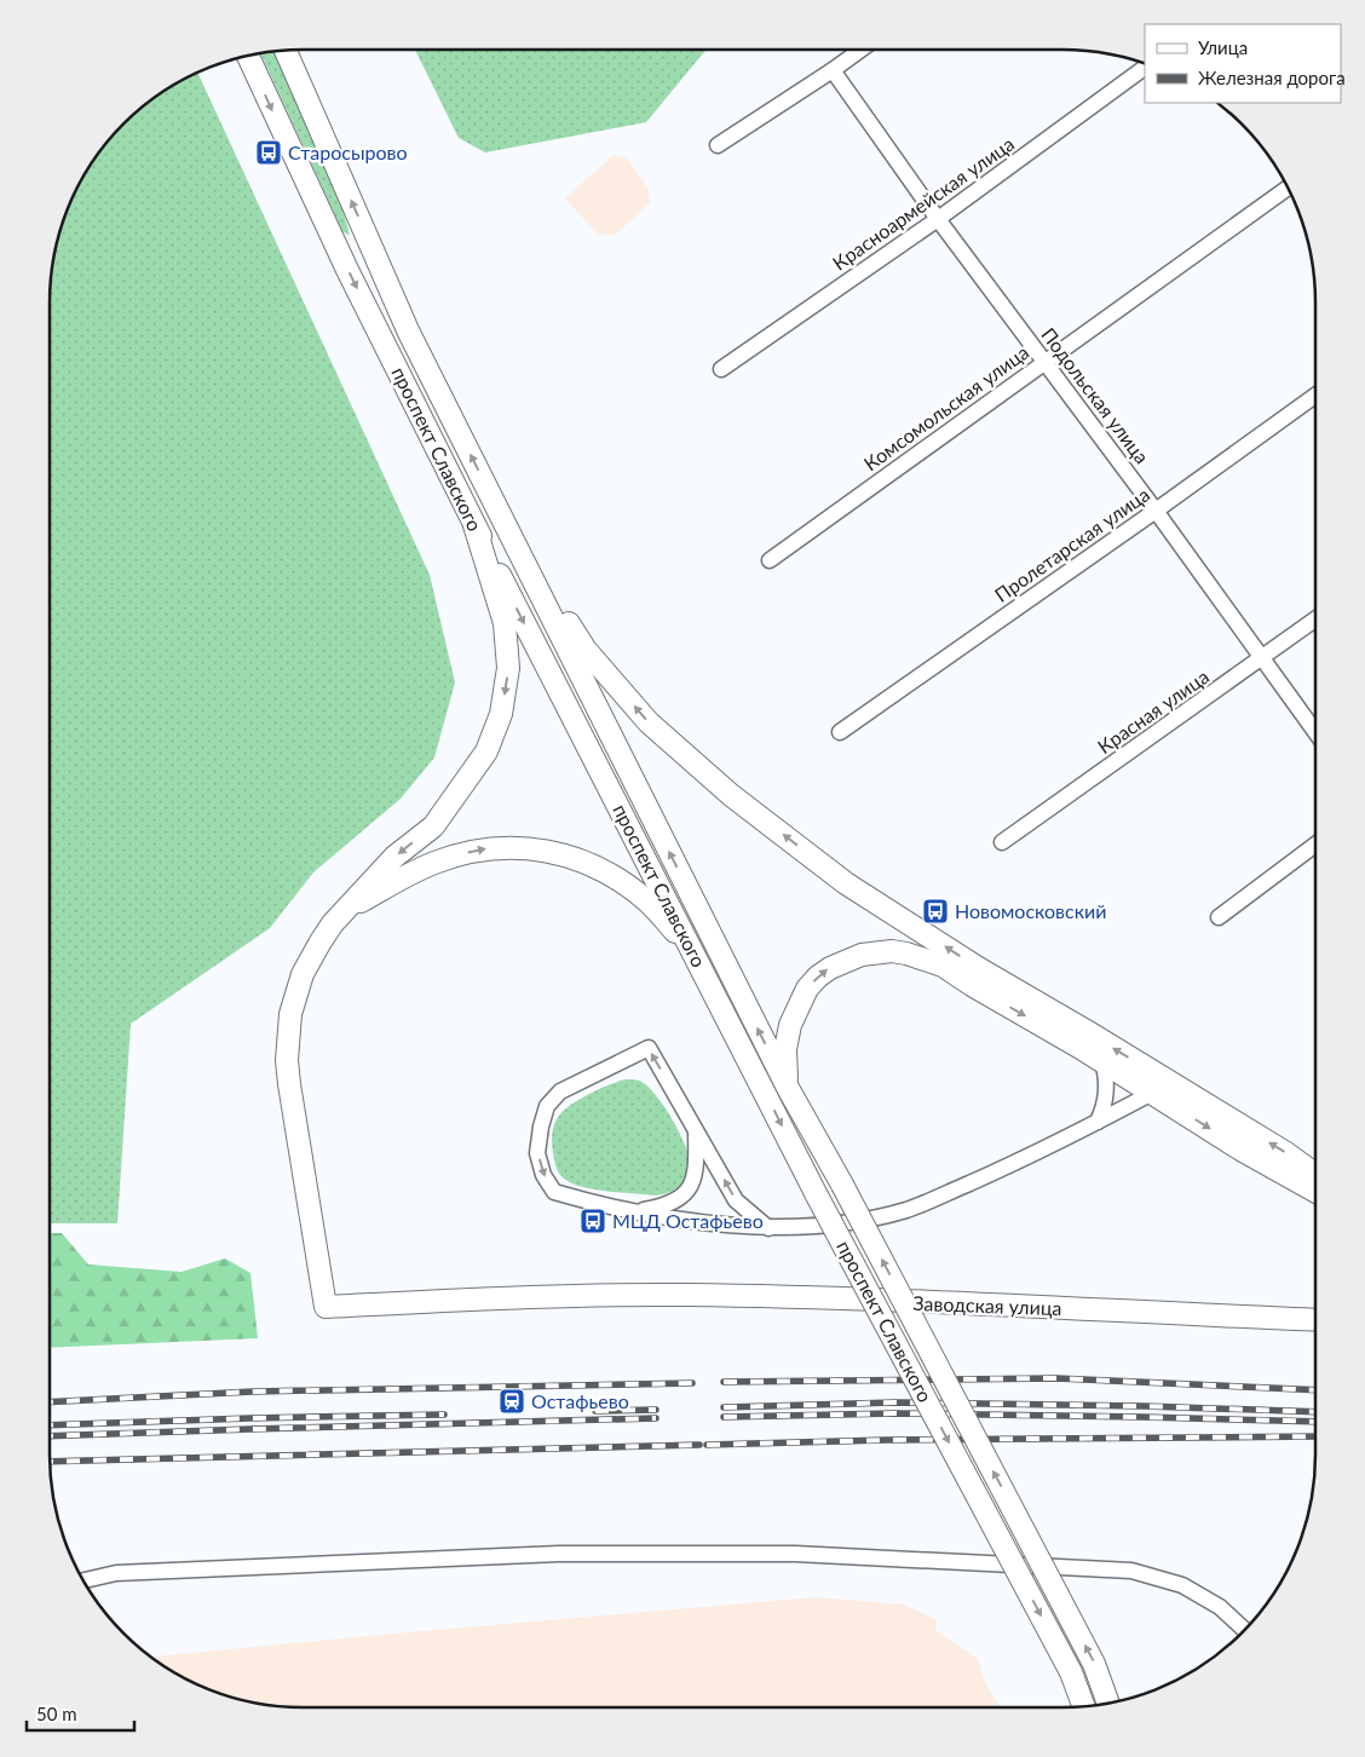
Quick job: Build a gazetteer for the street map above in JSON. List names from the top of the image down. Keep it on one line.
{"streets":{"street":["Красноармейская улица","Подольская улица","Комсомольская улица","проспект Славского","Пролетарская улица","Красная улица","Заводская улица"]},"crossings":[["Красноармейская улица","Подольская улица"],["Подольская улица","Комсомольская улица"],["Подольская улица","Пролетарская улица"],["Подольская улица","Красная улица"]],"places":{"bus stop":["Старосырово","Новомосковский","МЦД Остафьево"],"station":["Остафьево"]},"legend":["Улица","Железная дорога"],"scale_bar":"50 m"}
